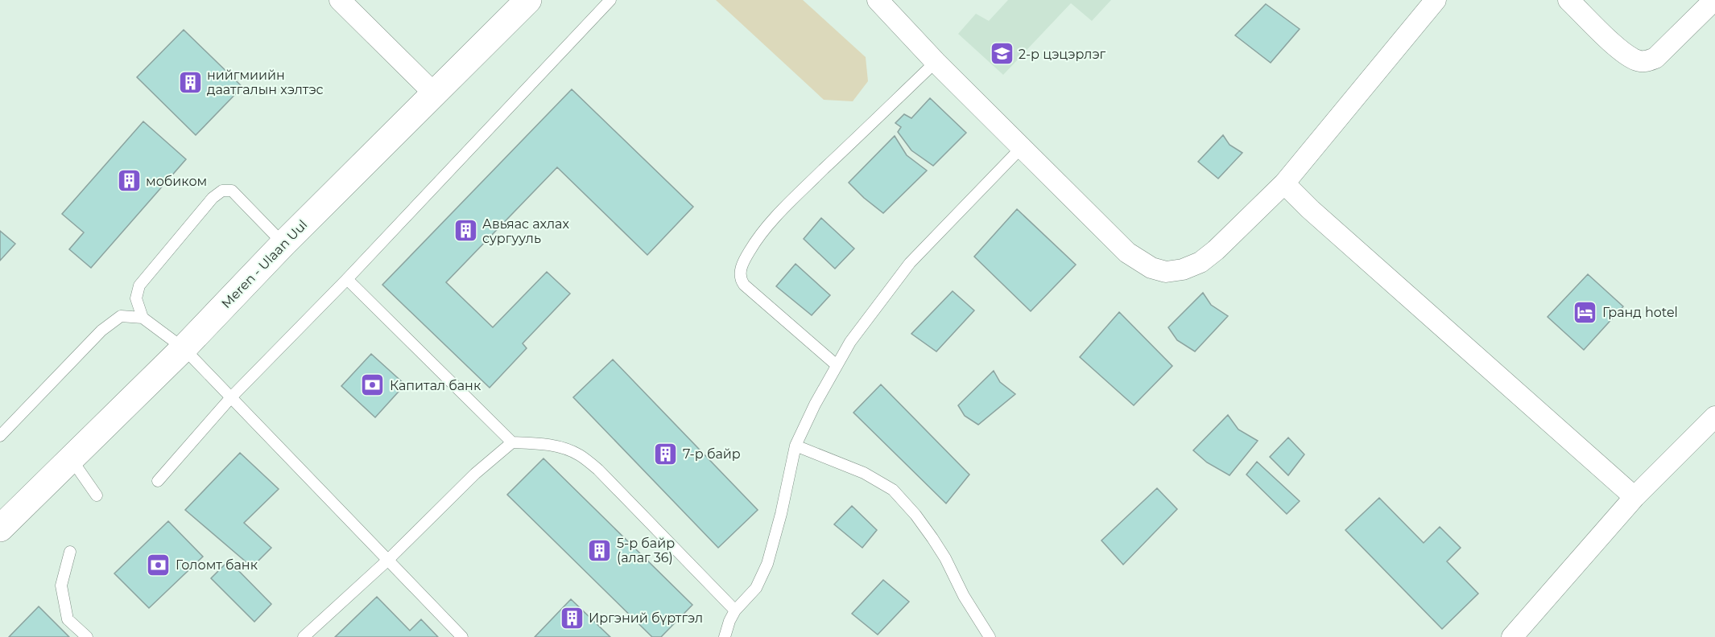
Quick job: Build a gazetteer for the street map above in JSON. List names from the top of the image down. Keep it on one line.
{"streets":{"street":["Meren - Ulaan Uul"]},"places":{"school or university":["2-р цэцэрлэг"],"building":["нийгмиийн даатгалын хэлтэс","мобиком","Авьяас ахлах сургууль","7-р байр","5-р байр (алаг 36)","Иргэний бүртгэл"],"hotel":["Гранд hotel"],"bank":["Капитал банк","Голомт банк"]}}
